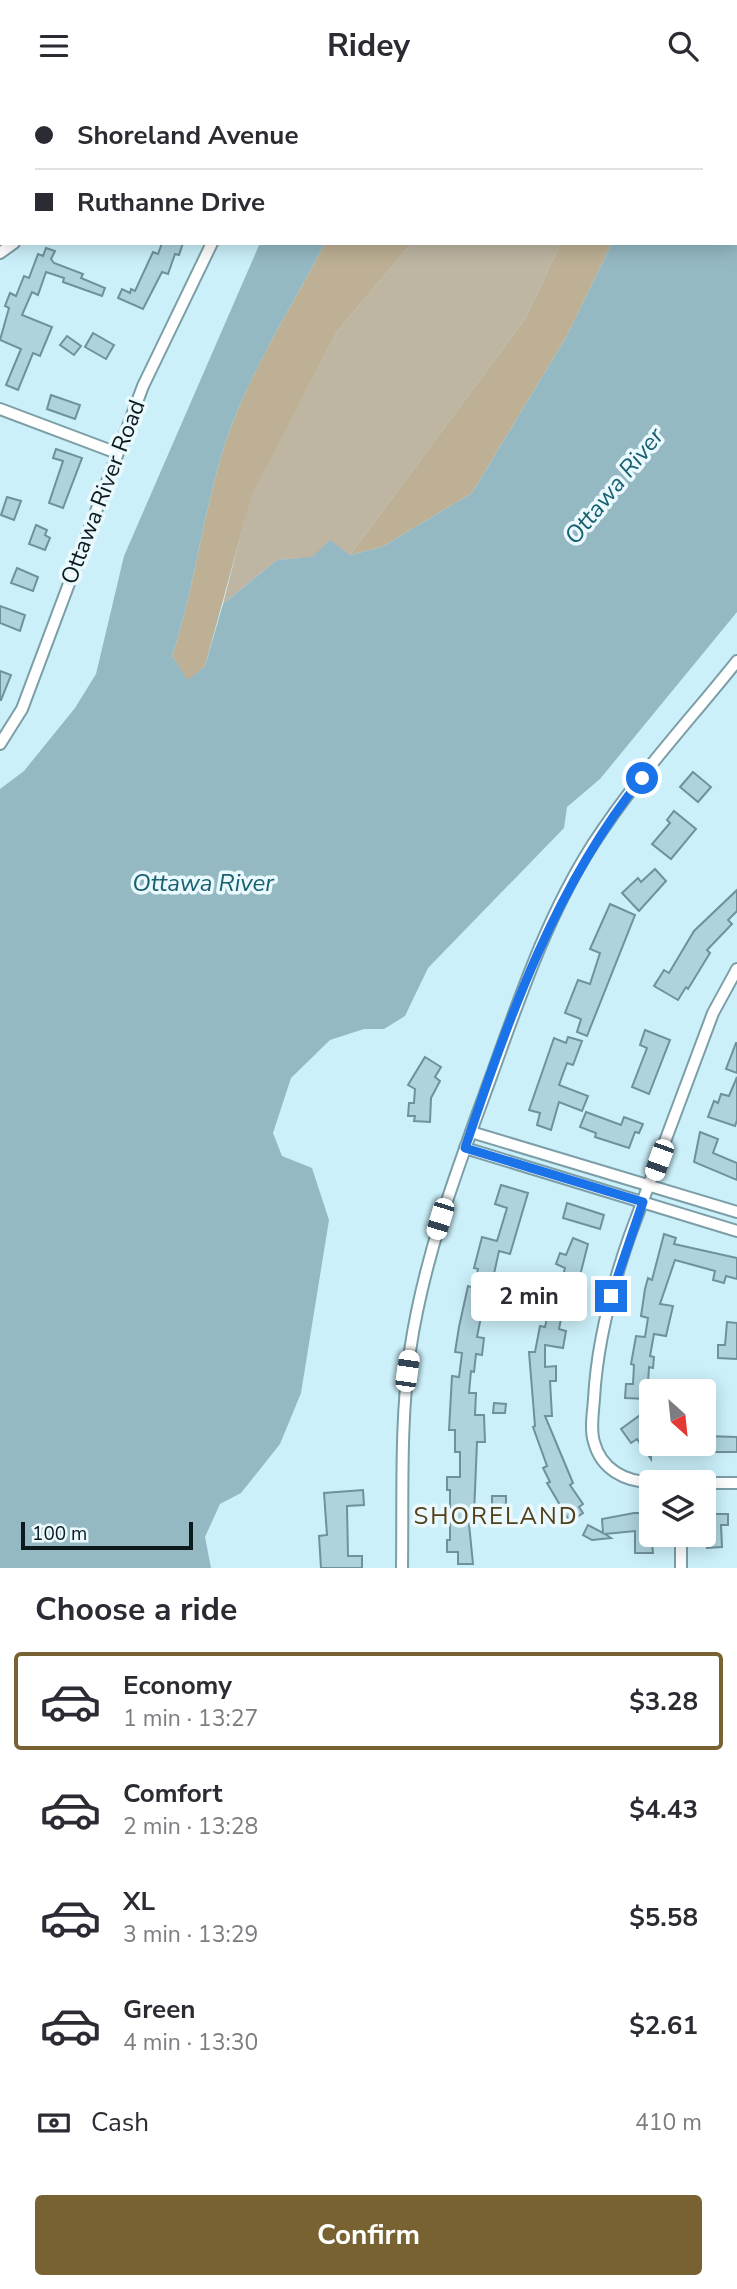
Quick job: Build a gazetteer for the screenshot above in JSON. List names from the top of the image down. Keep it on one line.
{"streets":{"street":["Ottawa River Road"]},"districts":["SHORELAND"],"water":["Ottawa River"],"scale_bar":"100 m","north":"bottom right","page":{"header":"Ridey","banner":["Shoreland Avenue","Ruthanne Drive"],"bubble":"2 min","scale":"100 m","heading":"Choose a ride","list":[{"name":"Economy","note":"1 min · 13:27","value":"$3.28"},{"name":"Comfort","note":"2 min · 13:28","value":"$4.43"},{"name":"XL","note":"3 min · 13:29","value":"$5.58"},{"name":"Green","note":"4 min · 13:30","value":"$2.61"}],"pay":["Cash","410 m"],"buttons":"Confirm"}}
